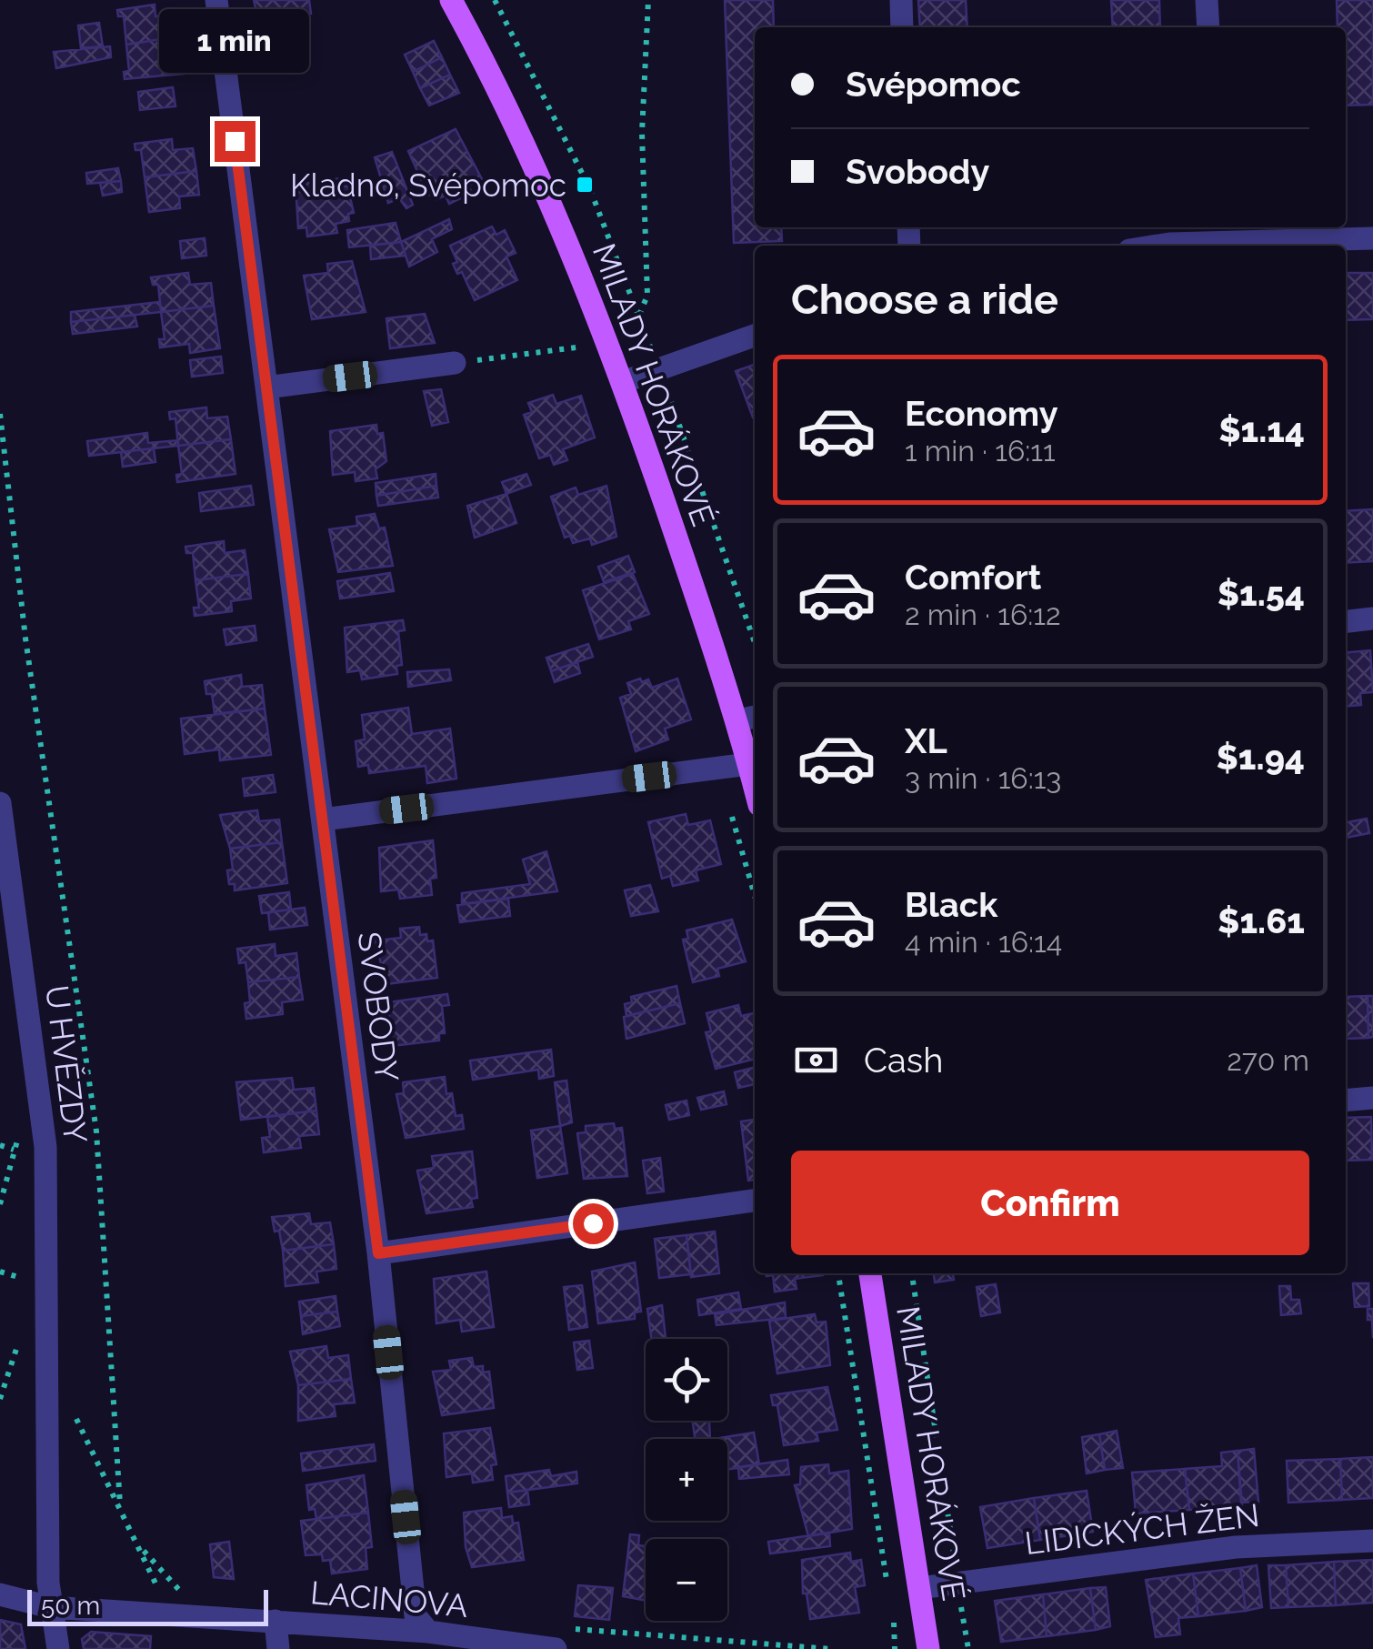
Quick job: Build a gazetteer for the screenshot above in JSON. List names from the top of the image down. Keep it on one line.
{"streets":{"main road":["MILADY HORÁKOVÉ"],"street":["SVOBODY","U HVĚZDY","LIDICKÝCH ŽEN","LACINOVA"]},"crossings":[["MILADY HORÁKOVÉ","LIDICKÝCH ŽEN"],["SVOBODY","LACINOVA"],["U HVĚZDY","LACINOVA"]],"places":{"transit":["Kladno, Svépomoc"]},"scale_bar":"50 m","page":{"bubble":"1 min","banner":["Svépomoc","Svobody"],"heading":"Choose a ride","list":[{"name":"Economy","note":"1 min · 16:11","value":"$1.14"},{"name":"Comfort","note":"2 min · 16:12","value":"$1.54"},{"name":"XL","note":"3 min · 16:13","value":"$1.94"},{"name":"Black","note":"4 min · 16:14","value":"$1.61"}],"pay":["Cash","270 m"],"buttons":"Confirm","map_buttons":["+","−"],"scale":"50 m"}}
